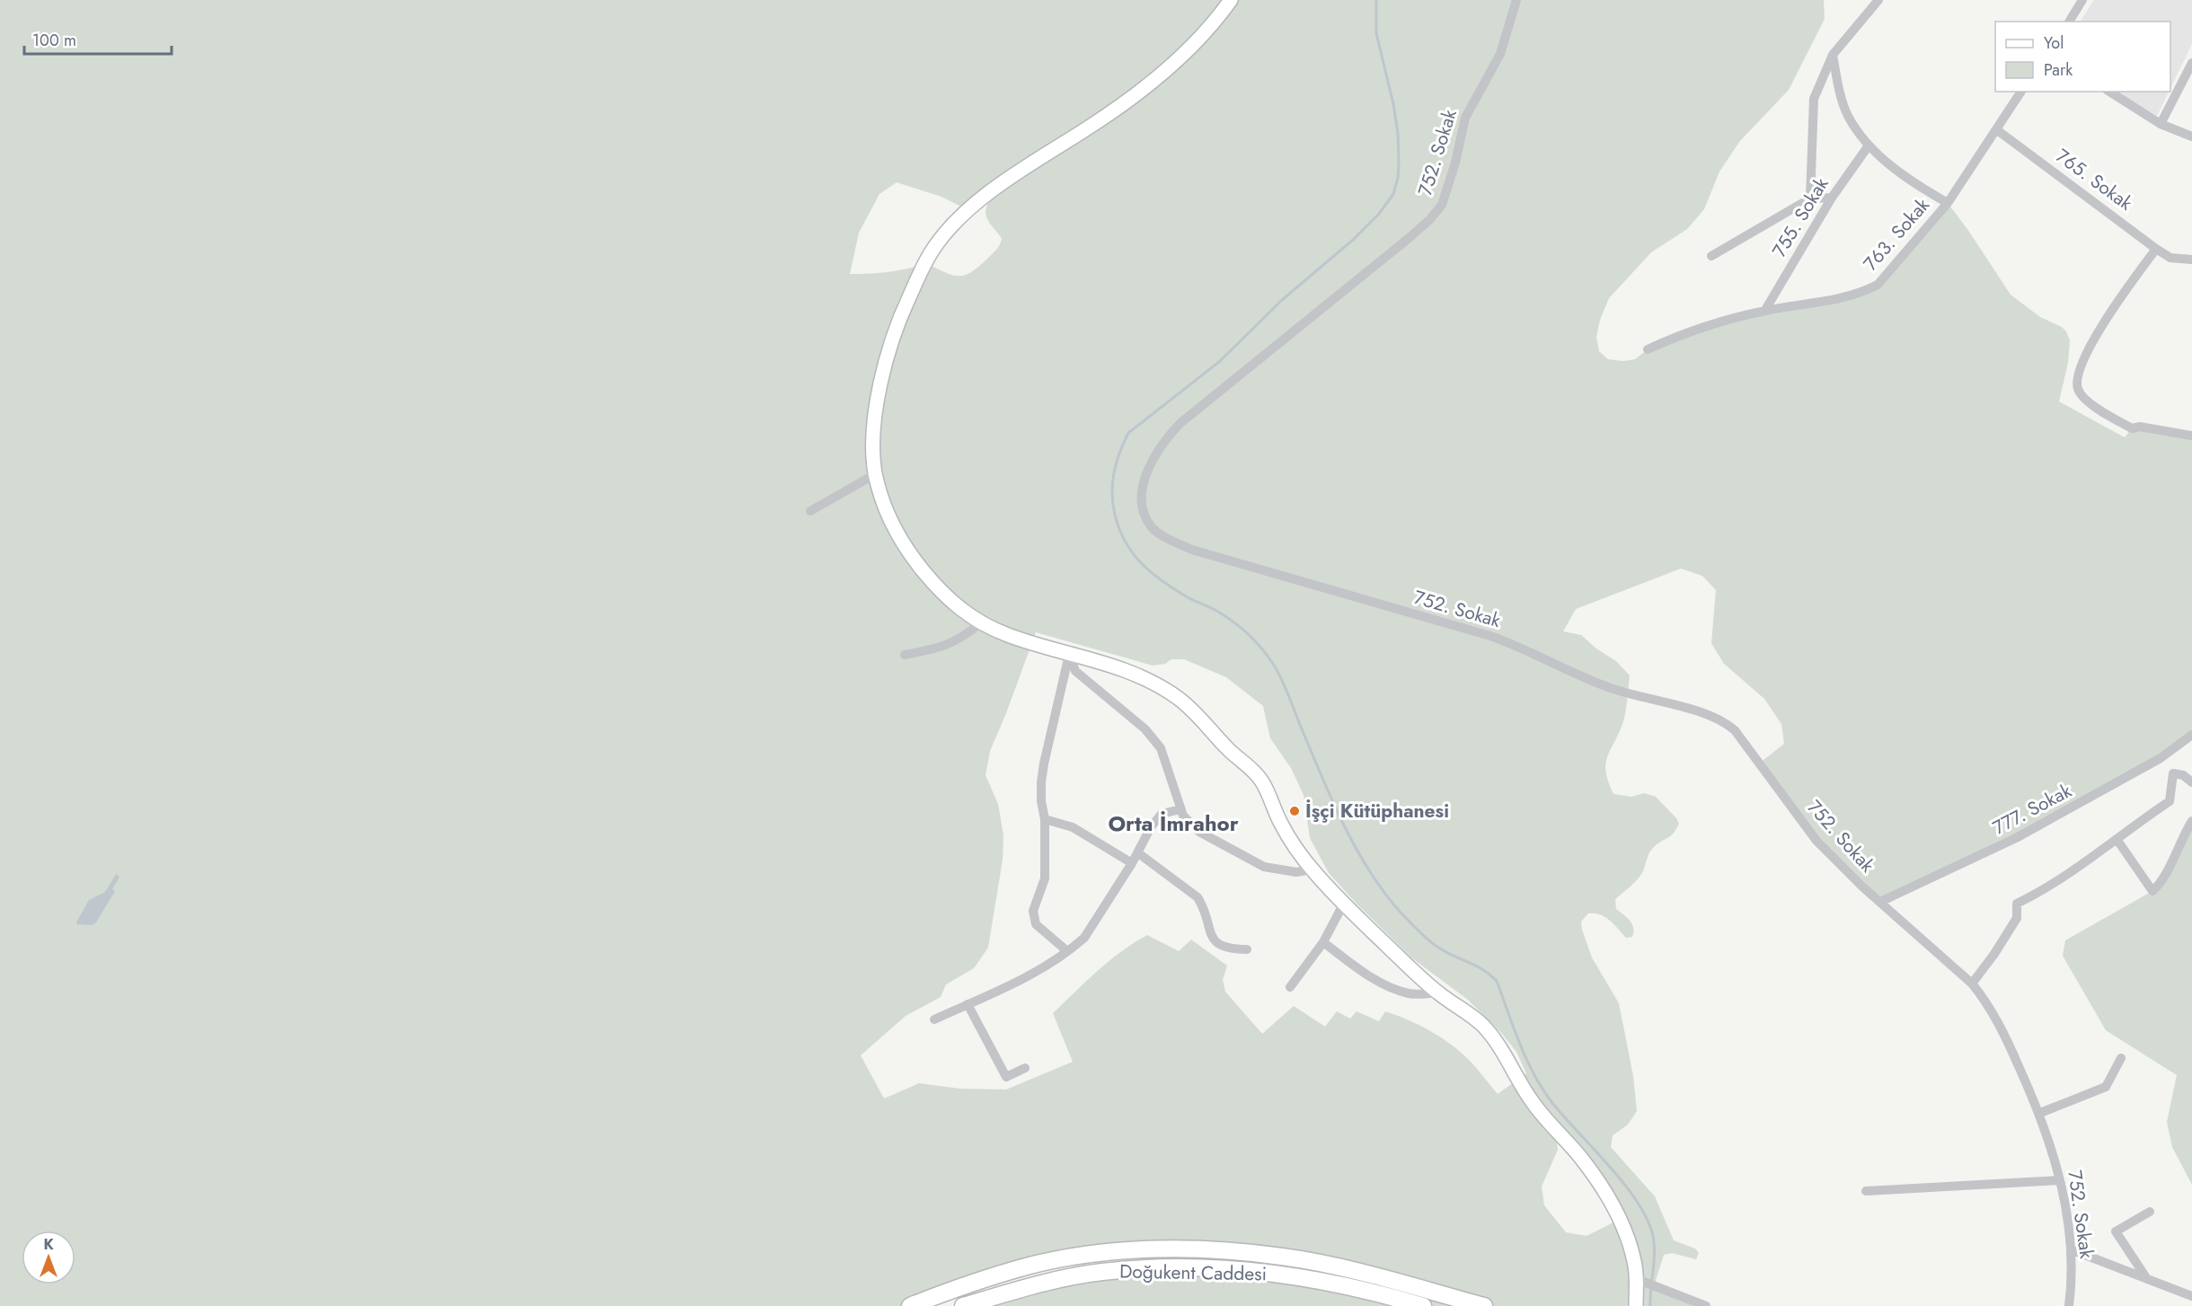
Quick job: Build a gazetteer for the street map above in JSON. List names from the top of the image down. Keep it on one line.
{"streets":{"main road":["Doğukent Caddesi"],"street":["752. Sokak","765. Sokak","755. Sokak","763. Sokak","777. Sokak"]},"crossings":[["752. Sokak","777. Sokak"],["765. Sokak","763. Sokak"],["755. Sokak","763. Sokak"]],"districts":["Orta İmrahor"],"places":["İşçi Kütüphanesi"],"legend":["Yol","Park"],"scale_bar":"100 m","north":"top"}
